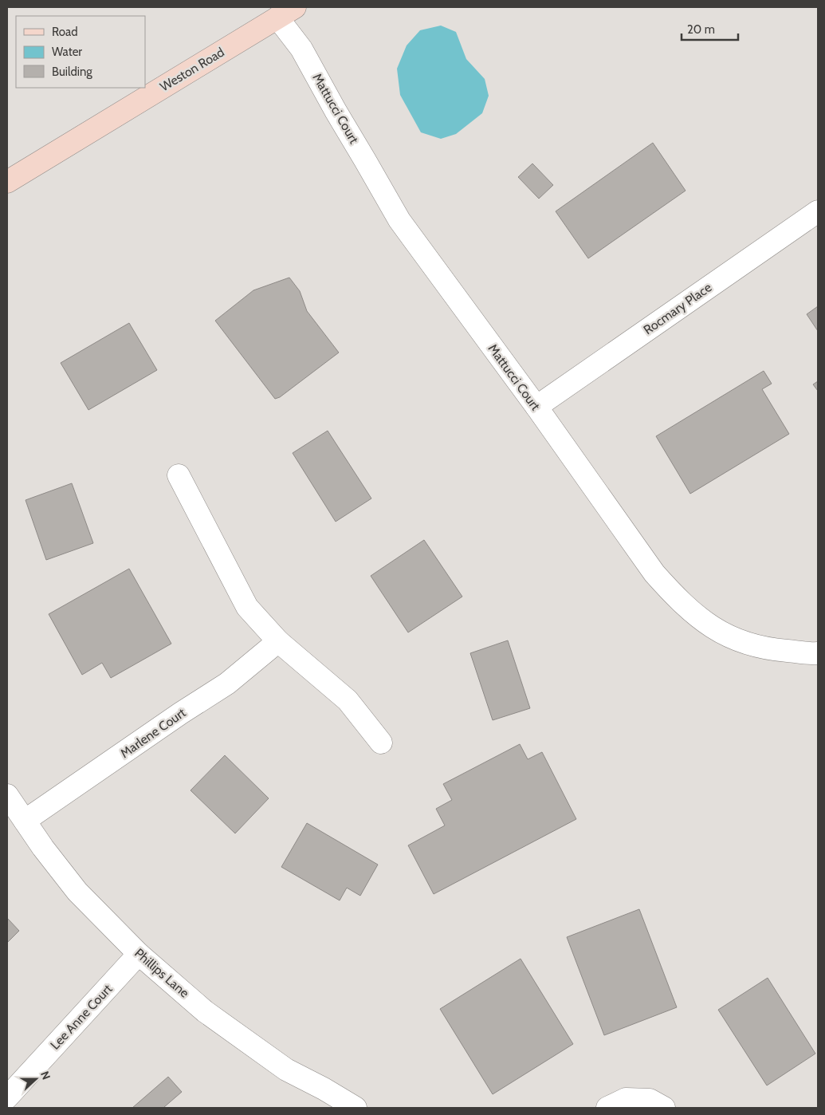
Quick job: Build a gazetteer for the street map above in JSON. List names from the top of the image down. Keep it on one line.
{"streets":{"main road":["Weston Road"],"street":["Mattucci Court","Rocmary Place","Marlene Court","Phillips Lane","Lee Anne Court"]},"crossings":[["Weston Road","Mattucci Court"],["Mattucci Court","Rocmary Place"],["Marlene Court","Phillips Lane"],["Phillips Lane","Lee Anne Court"]],"legend":["Road","Water","Building"],"scale_bar":"20 m","north":"right"}
